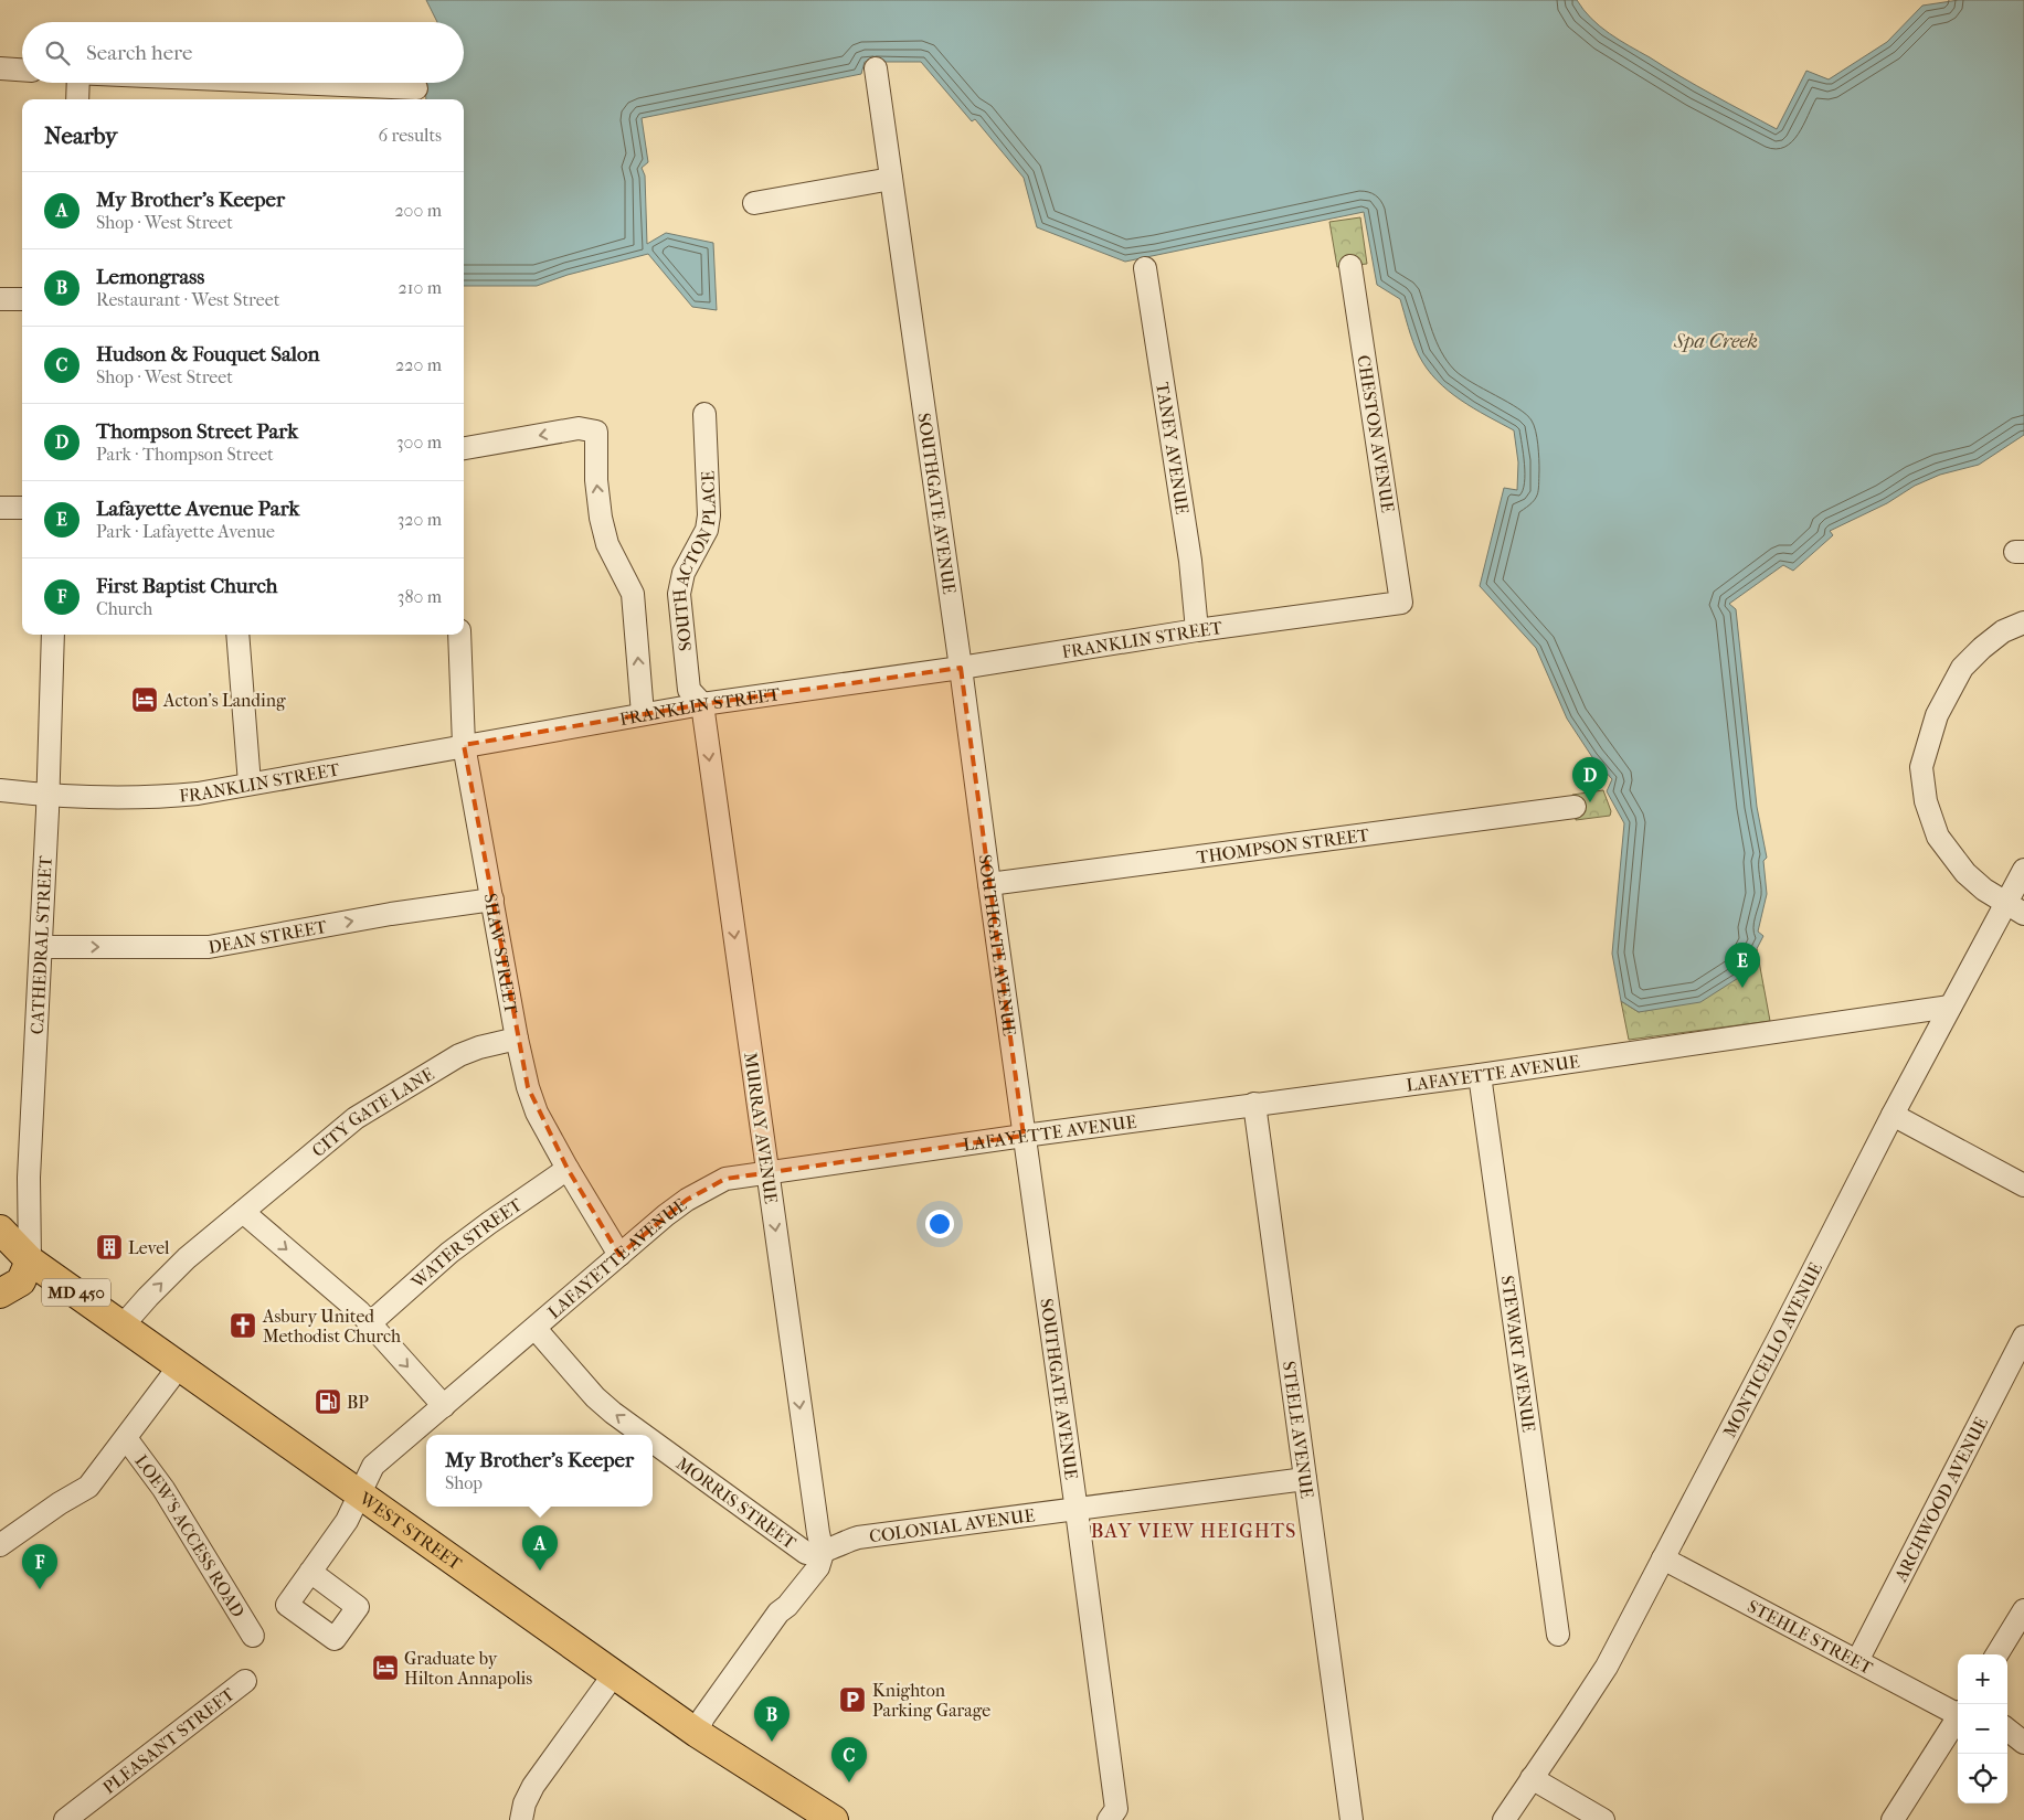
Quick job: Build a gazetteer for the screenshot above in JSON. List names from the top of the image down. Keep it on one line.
{"streets":{"main road":["MD 450","WEST STREET"],"street":["CHESTON AVENUE","TANEY AVENUE","SOUTHGATE AVENUE","SOUTH ACTON PLACE","FRANKLIN STREET","THOMPSON STREET","DEAN STREET","CATHEDRAL STREET","SHAW STREET","LAFAYETTE AVENUE","CITY GATE LANE","MURRAY AVENUE","WATER STREET","MONTICELLO AVENUE","STEWART AVENUE","STEELE AVENUE","ARCHWOOD AVENUE","MORRIS STREET","COLONIAL AVENUE","LOEW'S ACCESS ROAD","STEHLE STREET","PLEASANT STREET"]},"crossings":[["CHESTON AVENUE","FRANKLIN STREET"],["TANEY AVENUE","FRANKLIN STREET"],["SOUTHGATE AVENUE","FRANKLIN STREET"],["SOUTHGATE AVENUE","THOMPSON STREET"],["SOUTHGATE AVENUE","LAFAYETTE AVENUE"],["SOUTHGATE AVENUE","COLONIAL AVENUE"],["SOUTH ACTON PLACE","FRANKLIN STREET"],["SOUTH ACTON PLACE","MURRAY AVENUE"],["FRANKLIN STREET","CATHEDRAL STREET"],["FRANKLIN STREET","SHAW STREET"],["FRANKLIN STREET","MURRAY AVENUE"],["DEAN STREET","CATHEDRAL STREET"],["DEAN STREET","SHAW STREET"],["CATHEDRAL STREET","WEST STREET"],["SHAW STREET","LAFAYETTE AVENUE"],["SHAW STREET","CITY GATE LANE"],["SHAW STREET","WATER STREET"],["LAFAYETTE AVENUE","MURRAY AVENUE"],["LAFAYETTE AVENUE","MONTICELLO AVENUE"],["LAFAYETTE AVENUE","STEWART AVENUE"],["LAFAYETTE AVENUE","STEELE AVENUE"],["LAFAYETTE AVENUE","MORRIS STREET"],["LAFAYETTE AVENUE","WEST STREET"],["CITY GATE LANE","WEST STREET"],["MURRAY AVENUE","MORRIS STREET"],["MURRAY AVENUE","COLONIAL AVENUE"],["MONTICELLO AVENUE","STEHLE STREET"],["STEELE AVENUE","COLONIAL AVENUE"],["ARCHWOOD AVENUE","STEHLE STREET"],["MORRIS STREET","COLONIAL AVENUE"]],"one_way":["DEAN STREET","MURRAY AVENUE","MORRIS STREET"],"districts":["BAY VIEW HEIGHTS"],"water":["Spa Creek"],"places":{"hotel":["Acton's Landing","Graduate by Hilton Annapolis"],"building":["Level"],"church":["Asbury United Methodist Church"],"fuel station":["BP"],"parking":["Knighton Parking Garage"]},"page":{"search":"Search here","heading":["Nearby","6 results"],"list":[{"mark":"A","name":"My Brother's Keeper","note":"Shop · West Street","value":"200 m"},{"mark":"B","name":"Lemongrass","note":"Restaurant · West Street","value":"210 m"},{"mark":"C","name":"Hudson & Fouquet Salon","note":"Shop · West Street","value":"220 m"},{"mark":"D","name":"Thompson Street Park","note":"Park · Thompson Street","value":"300 m"},{"mark":"E","name":"Lafayette Avenue Park","note":"Park · Lafayette Avenue","value":"320 m"},{"mark":"F","name":"First Baptist Church","note":"Church","value":"380 m"}],"pins":["D","E","A","F","B","C"],"popup":["My Brother's Keeper","Shop"],"map_buttons":["+","−"]}}
